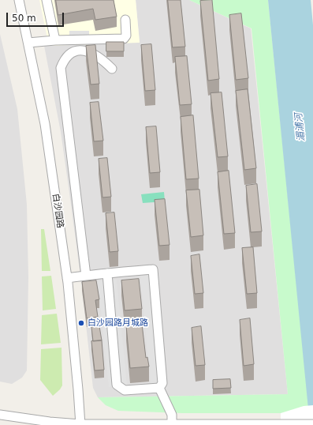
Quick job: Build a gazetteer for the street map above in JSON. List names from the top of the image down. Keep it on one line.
{"streets":{"street":["白沙园路"]},"water":["湄浦河"],"places":["白沙园路月城路"],"scale_bar":"50 m"}
